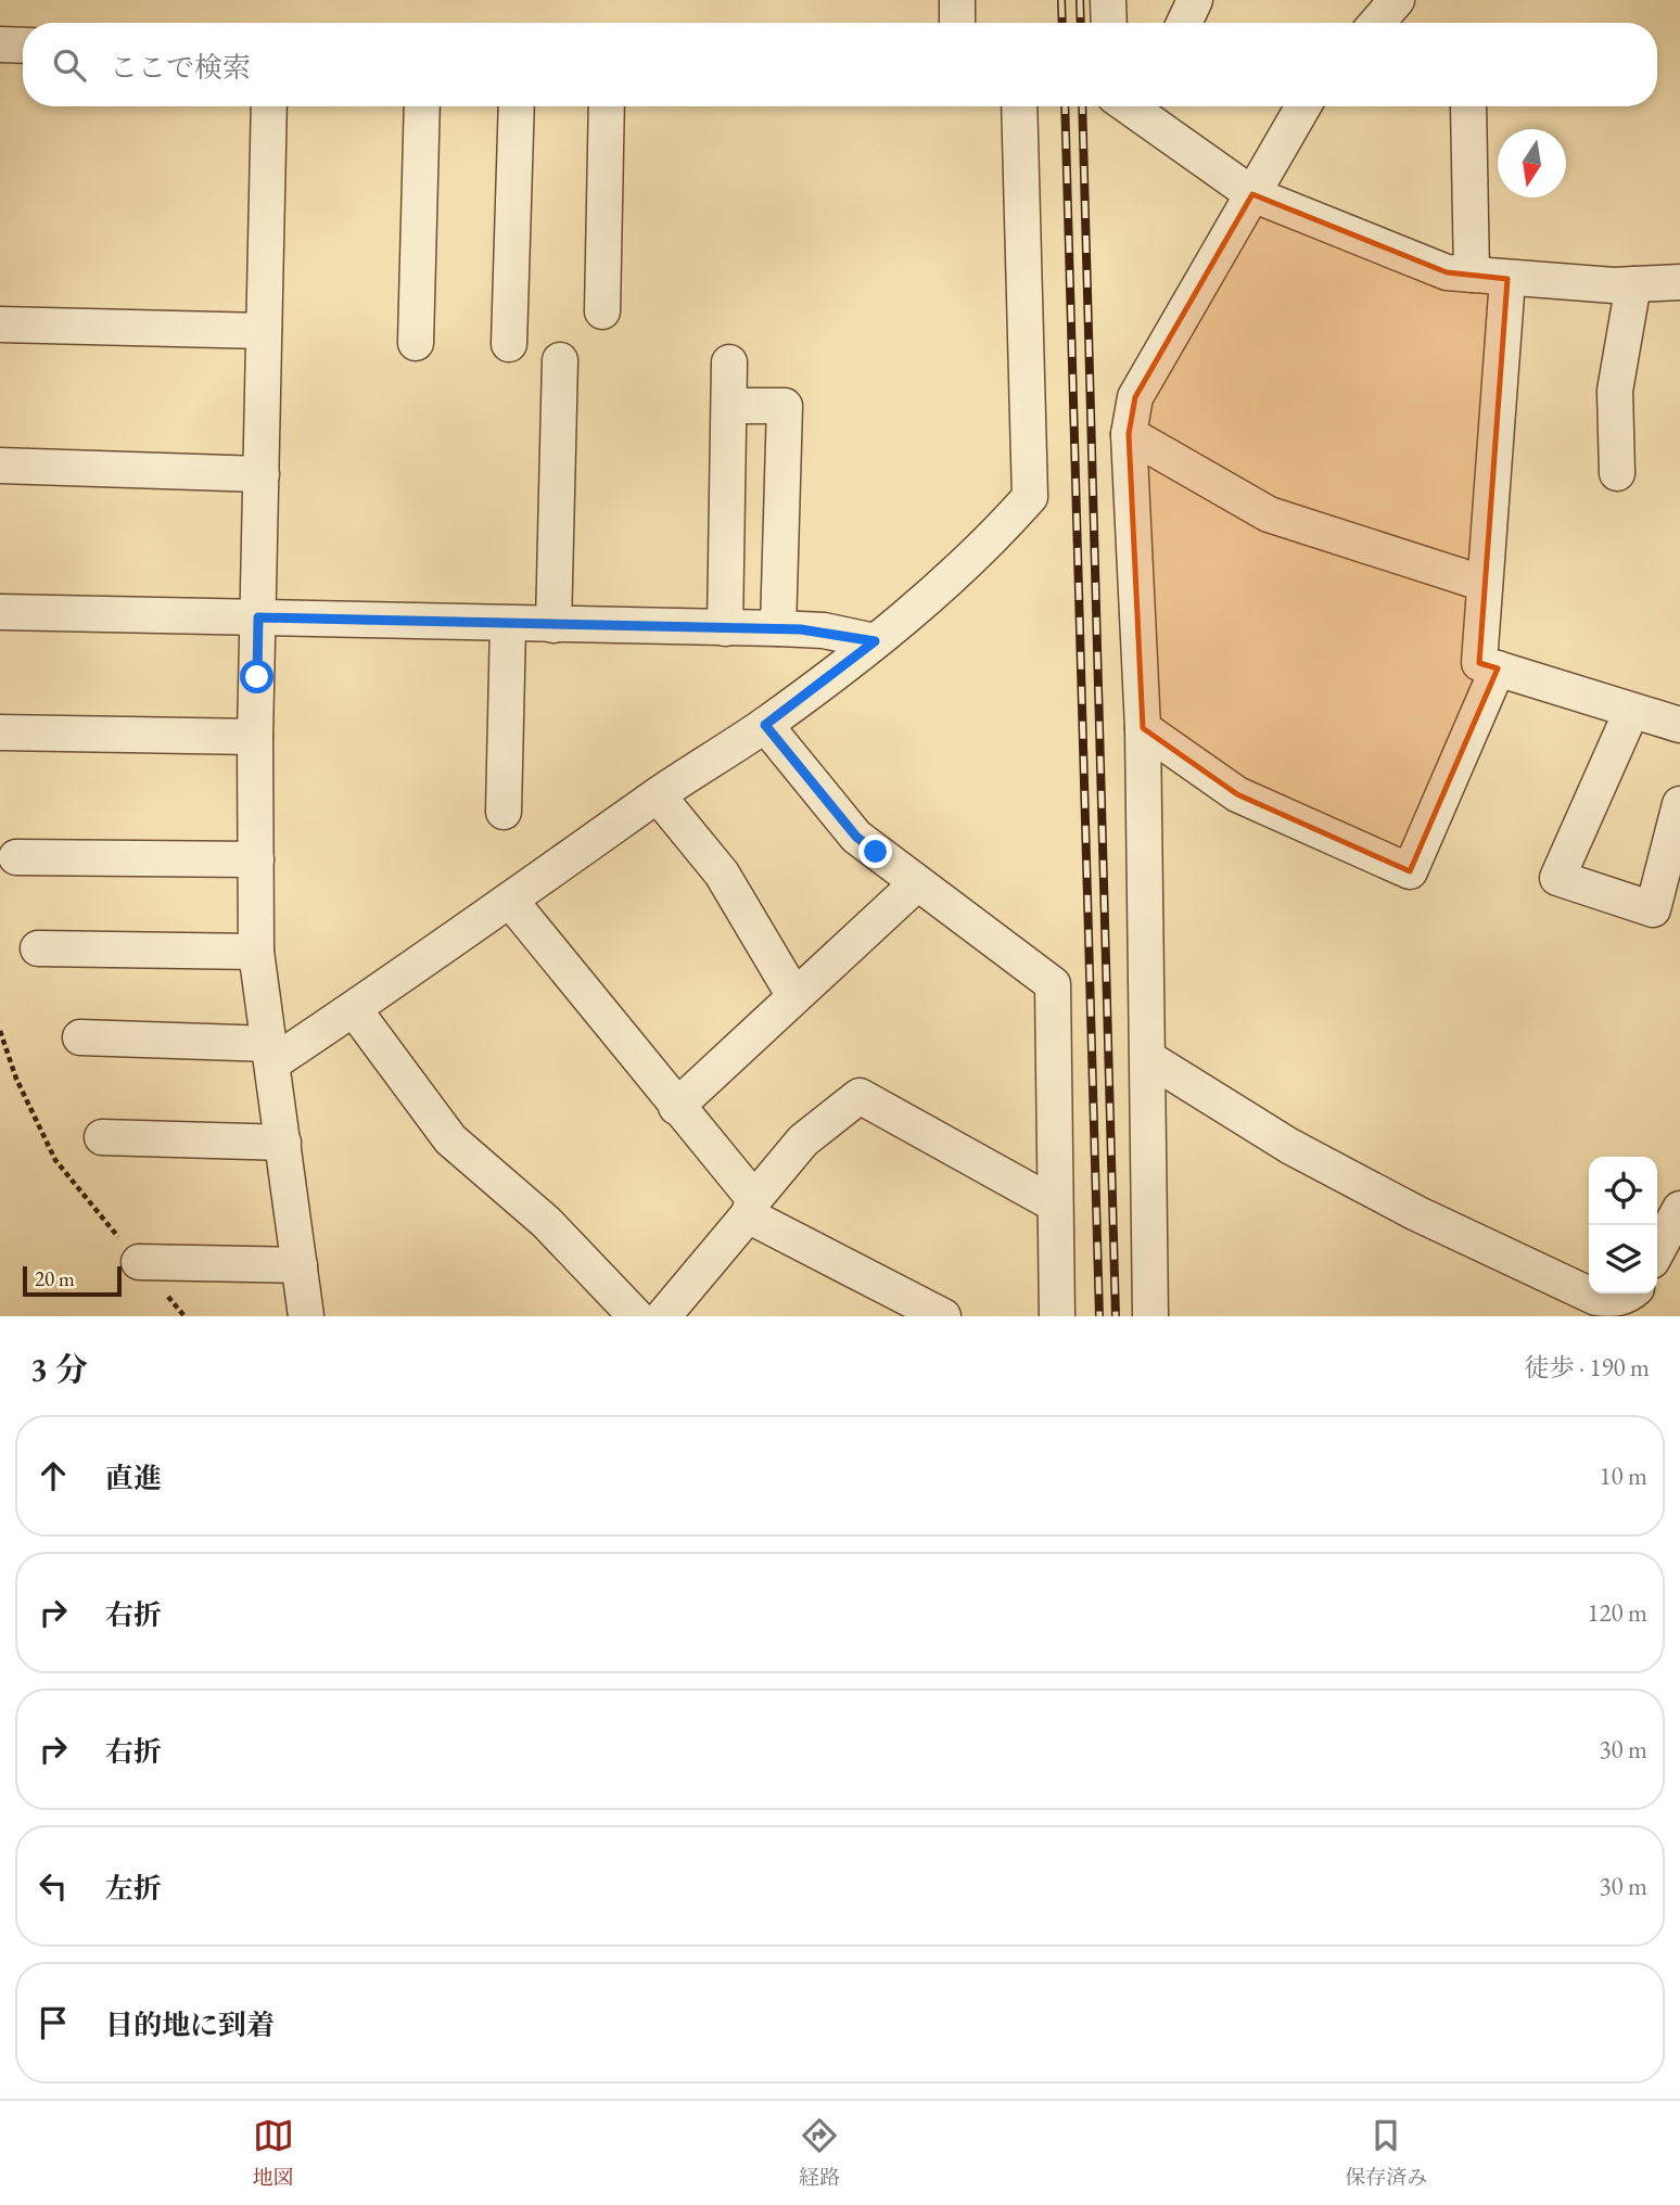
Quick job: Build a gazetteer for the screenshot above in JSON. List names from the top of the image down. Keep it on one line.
{"scale_bar":"20 m","north":"bottom","page":{"search":"ここで検索","scale":"20 m","heading":["3 分","徒歩 · 190 m"],"list":[["直進","10 m"],["右折","120 m"],["右折","30 m"],["左折","30 m"],"目的地に到着"],"nav":["地図","経路","保存済み"]}}
